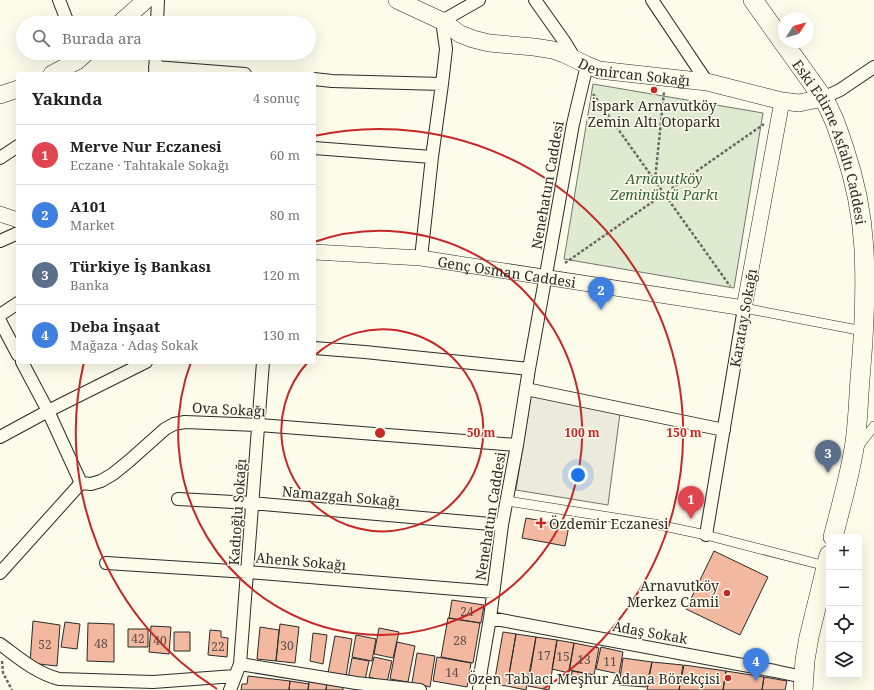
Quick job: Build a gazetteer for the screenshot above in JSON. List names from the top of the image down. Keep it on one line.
{"streets":{"main road":["Demircan Sokağı","Eski Edirne Asfaltı Caddesi"],"street":["Nenehatun Caddesi","Genç Osman Caddesi","Karatay Sokağı","Ova Sokağı","Namazgah Sokağı","Kadıoğlu Sokağı","Ahenk Sokağı","Adaş Sokak"]},"crossings":[["Demircan Sokağı","Eski Edirne Asfaltı Caddesi"],["Demircan Sokağı","Nenehatun Caddesi"],["Demircan Sokağı","Karatay Sokağı"],["Eski Edirne Asfaltı Caddesi","Genç Osman Caddesi"],["Nenehatun Caddesi","Genç Osman Caddesi"],["Nenehatun Caddesi","Ova Sokağı"],["Nenehatun Caddesi","Namazgah Sokağı"],["Nenehatun Caddesi","Ahenk Sokağı"],["Nenehatun Caddesi","Adaş Sokak"],["Genç Osman Caddesi","Karatay Sokağı"],["Ova Sokağı","Kadıoğlu Sokağı"],["Namazgah Sokağı","Kadıoğlu Sokağı"],["Kadıoğlu Sokağı","Ahenk Sokağı"]],"parks":["Arnavutköy Zeminüstü Parkı"],"places":{"other":["İspark Arnavutköy Zemin Altı Otoparkı","Arnavutköy Merkez Camii","Özen Tablacı Meşhur Adana Börekçisi"],"health":["Özdemir Eczanesi"]},"house_numbers":["24","42","40","28","48","52","30","22","17","15","13","11","14"],"north":"top right","page":{"search":"Burada ara","heading":["Yakında","4 sonuç"],"list":[{"mark":"1","name":"Merve Nur Eczanesi","note":"Eczane · Tahtakale Sokağı","value":"60 m"},{"mark":"2","name":"A101","note":"Market","value":"80 m"},{"mark":"3","name":"Türkiye İş Bankası","note":"Banka","value":"120 m"},{"mark":"4","name":"Deba İnşaat","note":"Mağaza · Adaş Sokak","value":"130 m"}],"pins":["2","3","1","4"],"map_buttons":["+","−"]},"rings":["50 m","100 m","150 m"]}
